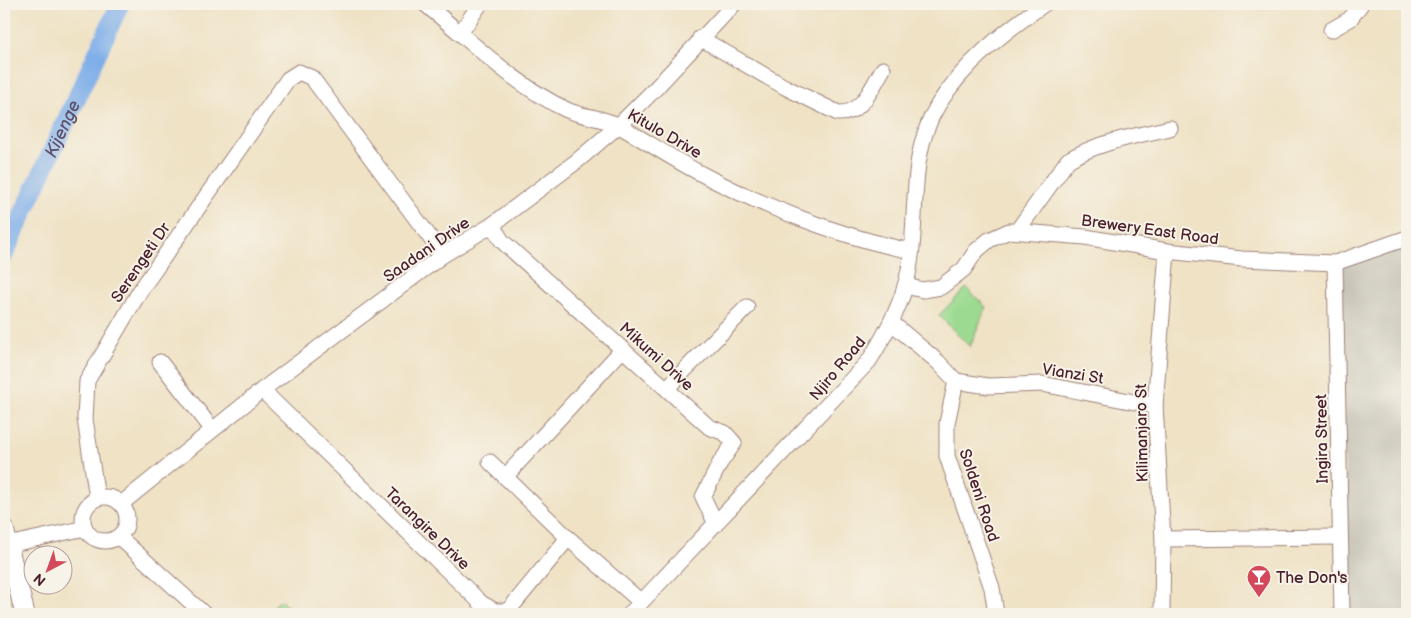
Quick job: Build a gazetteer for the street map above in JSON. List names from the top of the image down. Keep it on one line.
{"streets":{"street":["Kitulo Drive","Brewery East Road","Saadani Drive","Serengeti Dr","Mikumi Drive","Njiro Road","Vianzi St","Kilimanjaro St","Ingira Street","Soldeni Road","Tarangire Drive"]},"crossings":[["Kitulo Drive","Saadani Drive"],["Kitulo Drive","Njiro Road"],["Brewery East Road","Njiro Road"],["Brewery East Road","Kilimanjaro St"],["Brewery East Road","Ingira Street"],["Saadani Drive","Serengeti Dr"],["Saadani Drive","Mikumi Drive"],["Saadani Drive","Tarangire Drive"],["Mikumi Drive","Njiro Road"],["Vianzi St","Kilimanjaro St"],["Vianzi St","Soldeni Road"]],"water":["Kijenge"],"places":{"bar":["The Don's"]},"north":"bottom left"}
